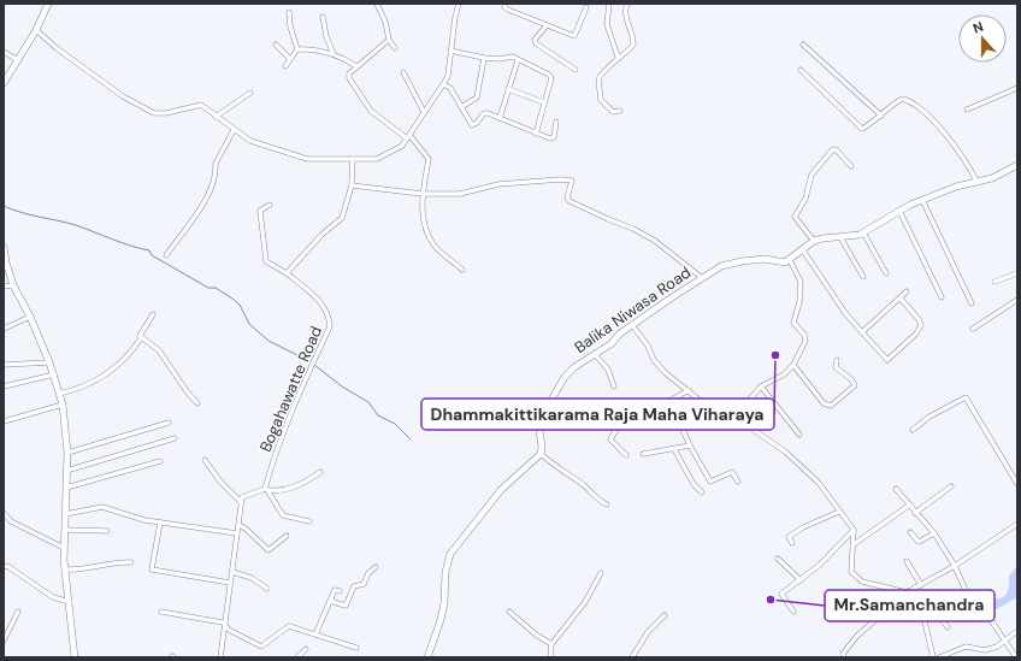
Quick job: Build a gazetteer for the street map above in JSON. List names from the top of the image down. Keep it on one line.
{"streets":{"street":["Balika Niwasa Road","Bogahawatte Road"]},"places":["Dhammakittikarama Raja Maha Viharaya","Mr.Samanchandra"],"north":"top"}
